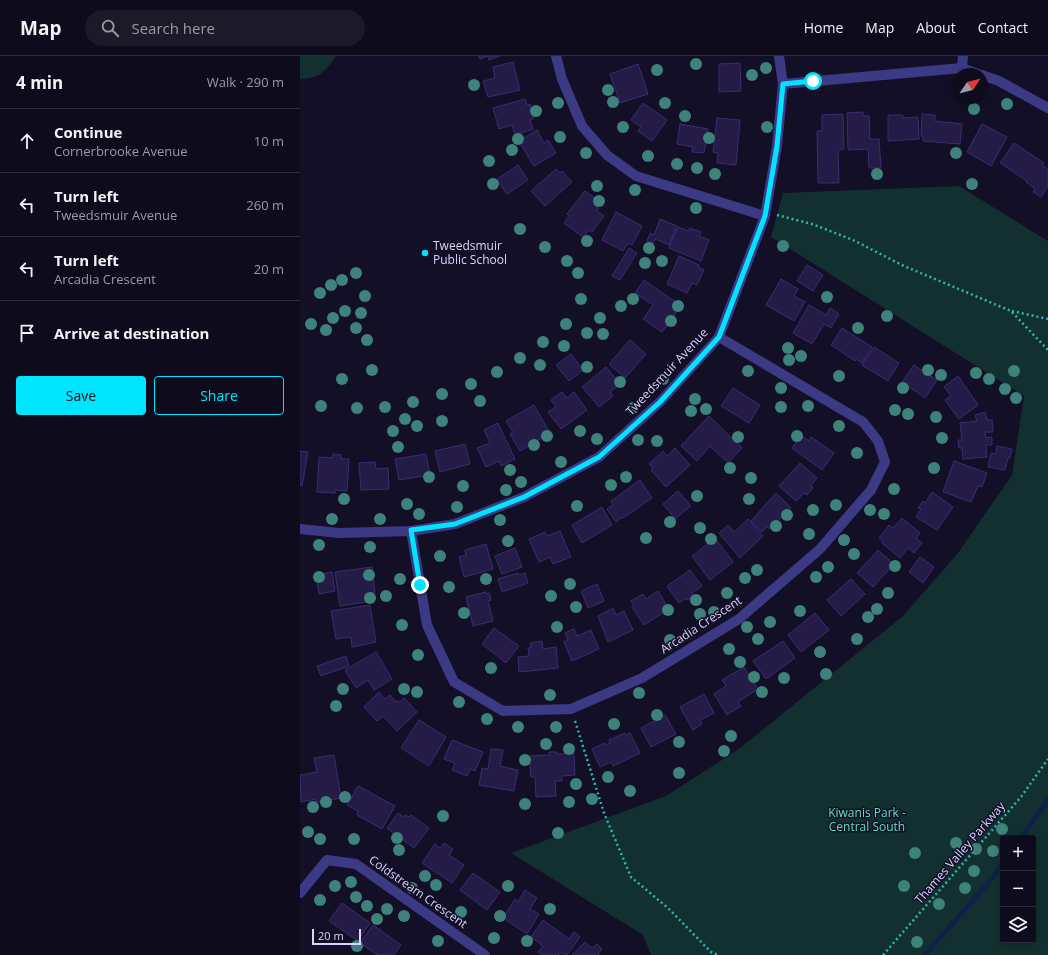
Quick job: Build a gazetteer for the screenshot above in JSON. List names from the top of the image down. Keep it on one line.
{"streets":{"street":["Tweedsmuir Avenue","Arcadia Crescent","Coldstream Crescent"],"path":["Thames Valley Parkway"]},"crossings":[["Tweedsmuir Avenue","Arcadia Crescent"]],"parks":["Kiwanis Park - Central South"],"places":["Tweedsmuir Public School"],"scale_bar":"20 m","north":"top right","page":{"header":"Map","search":"Search here","nav":["Home","Map","About","Contact"],"heading":["4 min","Walk · 290 m"],"list":[["Continue","Cornerbrooke Avenue","10 m"],["Turn left","Tweedsmuir Avenue","260 m"],["Turn left","Arcadia Crescent","20 m"],"Arrive at destination"],"buttons":["Save","Share"],"map_buttons":["+","−"],"scale":"20 m"}}
